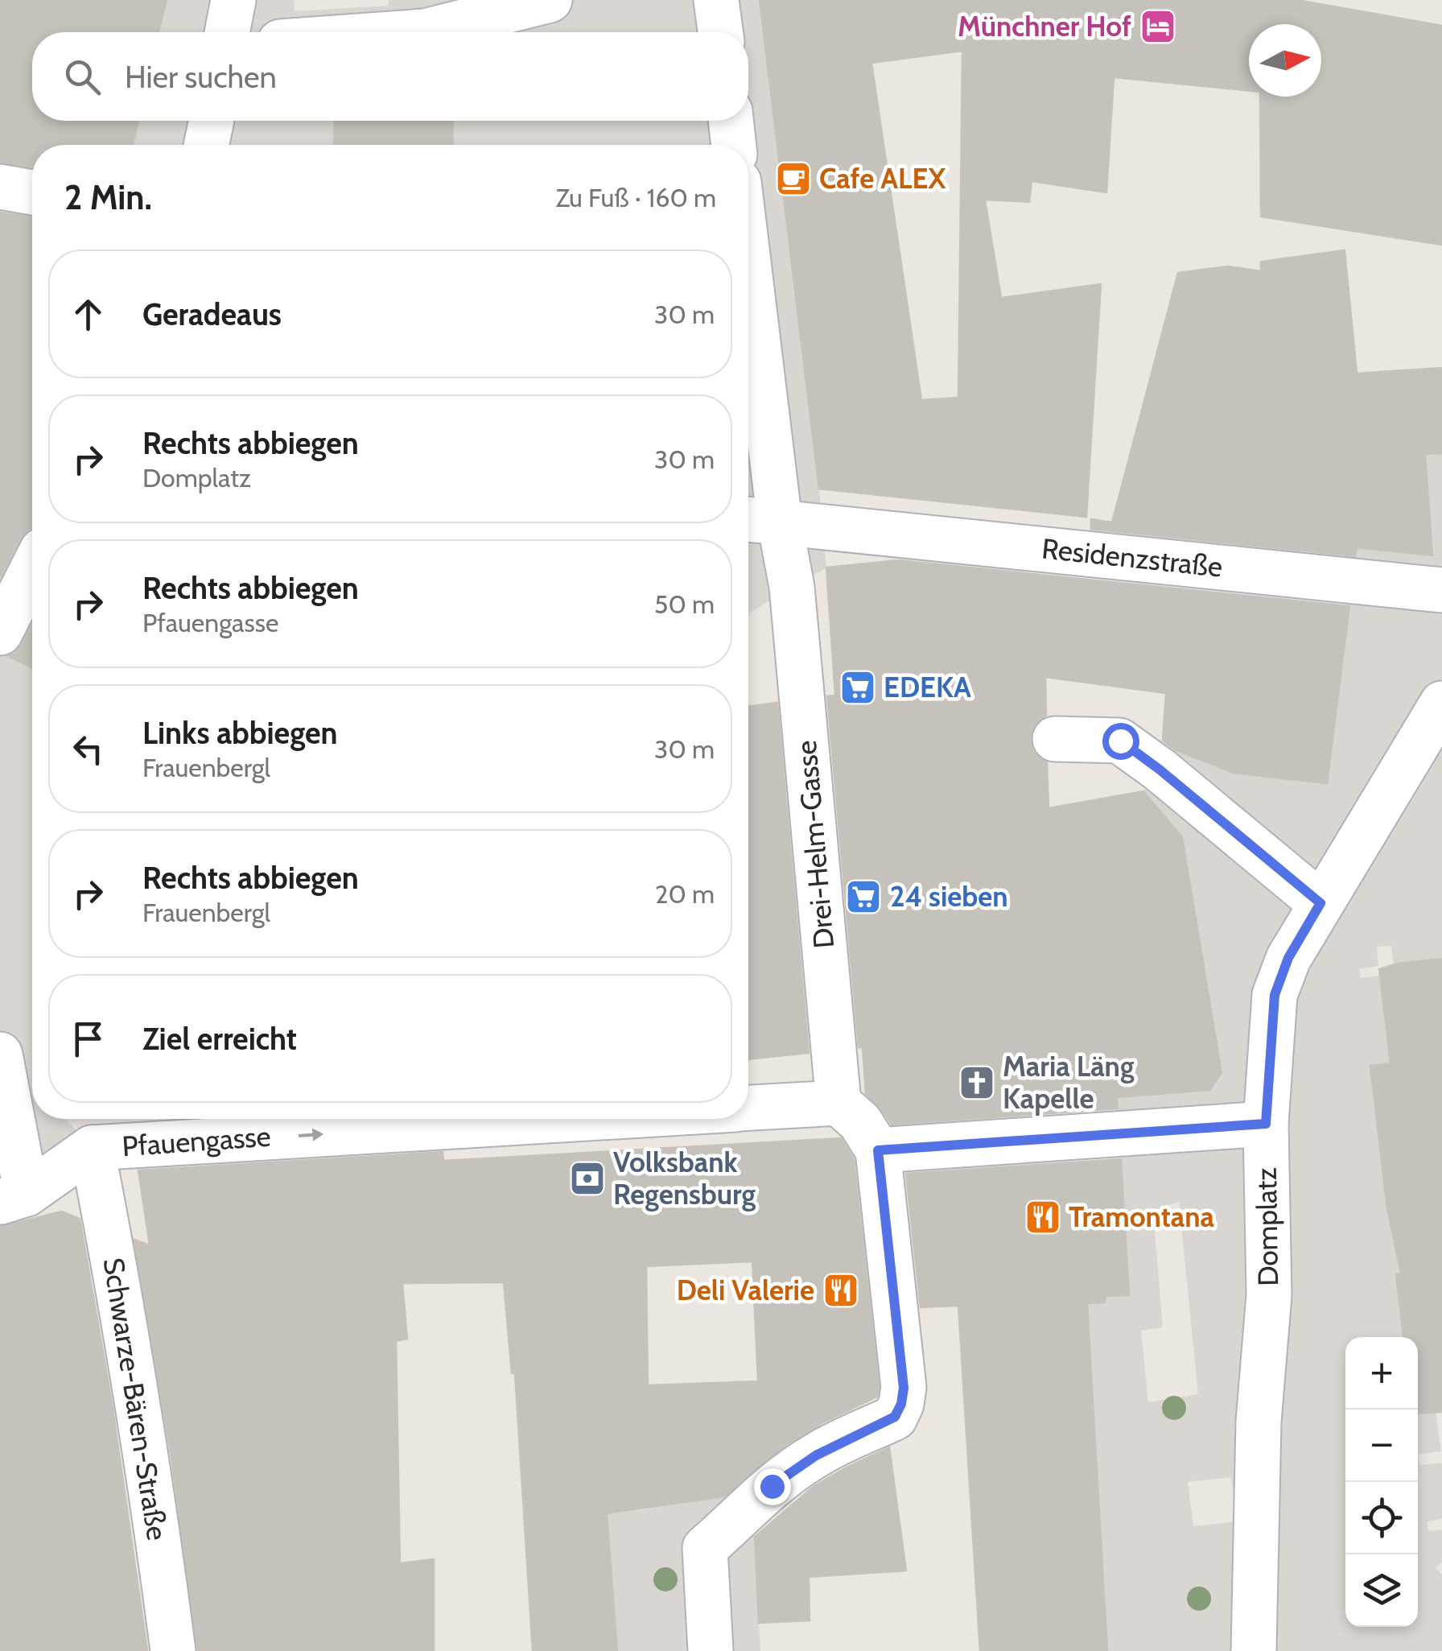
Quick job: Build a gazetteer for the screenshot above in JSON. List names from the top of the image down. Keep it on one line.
{"streets":{"street":["Residenzstraße","Drei-Helm-Gasse","Pfauengasse","Domplatz","Schwarze-Bären-Straße"]},"crossings":[["Residenzstraße","Drei-Helm-Gasse"],["Drei-Helm-Gasse","Pfauengasse"],["Pfauengasse","Schwarze-Bären-Straße"]],"one_way":["Pfauengasse"],"places":{"hotel":["Münchner Hof"],"cafe":["Cafe ALEX"],"supermarket":["EDEKA","24 sieben"],"church":["Maria Läng Kapelle"],"bank":["Volksbank Regensburg"],"restaurant":["Tramontana","Deli Valerie"]},"north":"right","page":{"search":"Hier suchen","heading":["2 Min.","Zu Fuß · 160 m"],"list":[["Geradeaus","30 m"],["Rechts abbiegen","Domplatz","30 m"],["Rechts abbiegen","Pfauengasse","50 m"],["Links abbiegen","Frauenbergl","30 m"],["Rechts abbiegen","Frauenbergl","20 m"],"Ziel erreicht"],"map_buttons":["+","−"]}}
